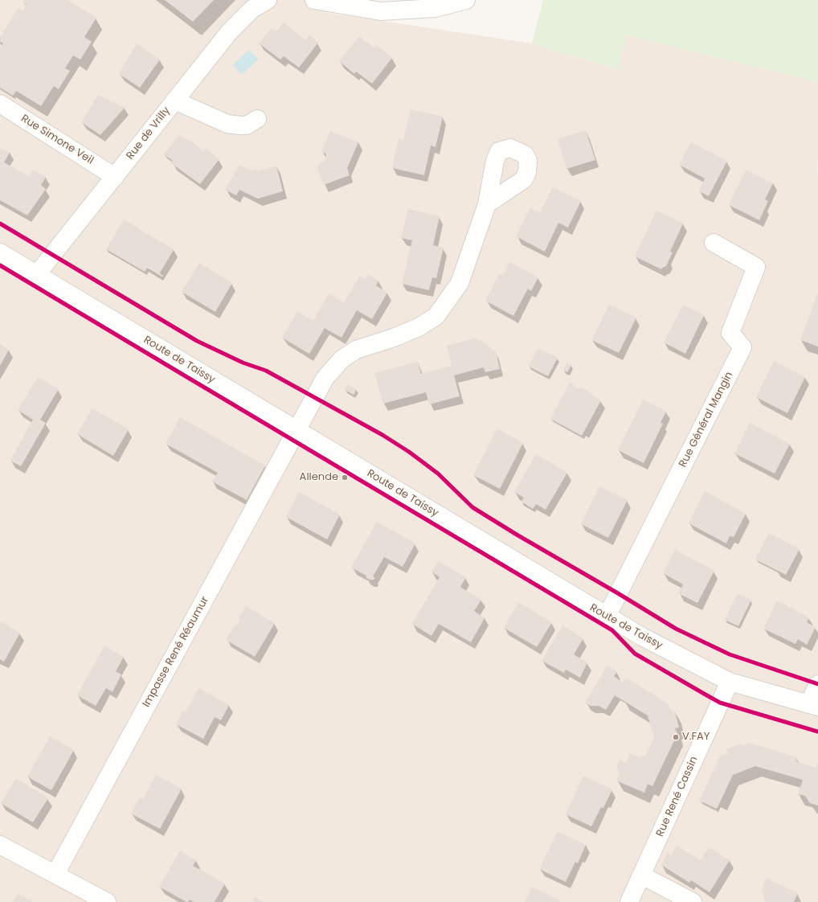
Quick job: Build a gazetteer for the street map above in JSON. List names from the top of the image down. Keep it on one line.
{"streets":{"street":["Rue de Vrilly","Rue Simone Veil","Route de Taissy","Rue Général Mangin","Impasse René Réaumur","Rue René Cassin"]},"crossings":[["Rue de Vrilly","Rue Simone Veil"],["Rue de Vrilly","Route de Taissy"],["Route de Taissy","Rue Général Mangin"],["Route de Taissy","Impasse René Réaumur"],["Route de Taissy","Rue René Cassin"]],"places":["Allende","V.FAY"]}
